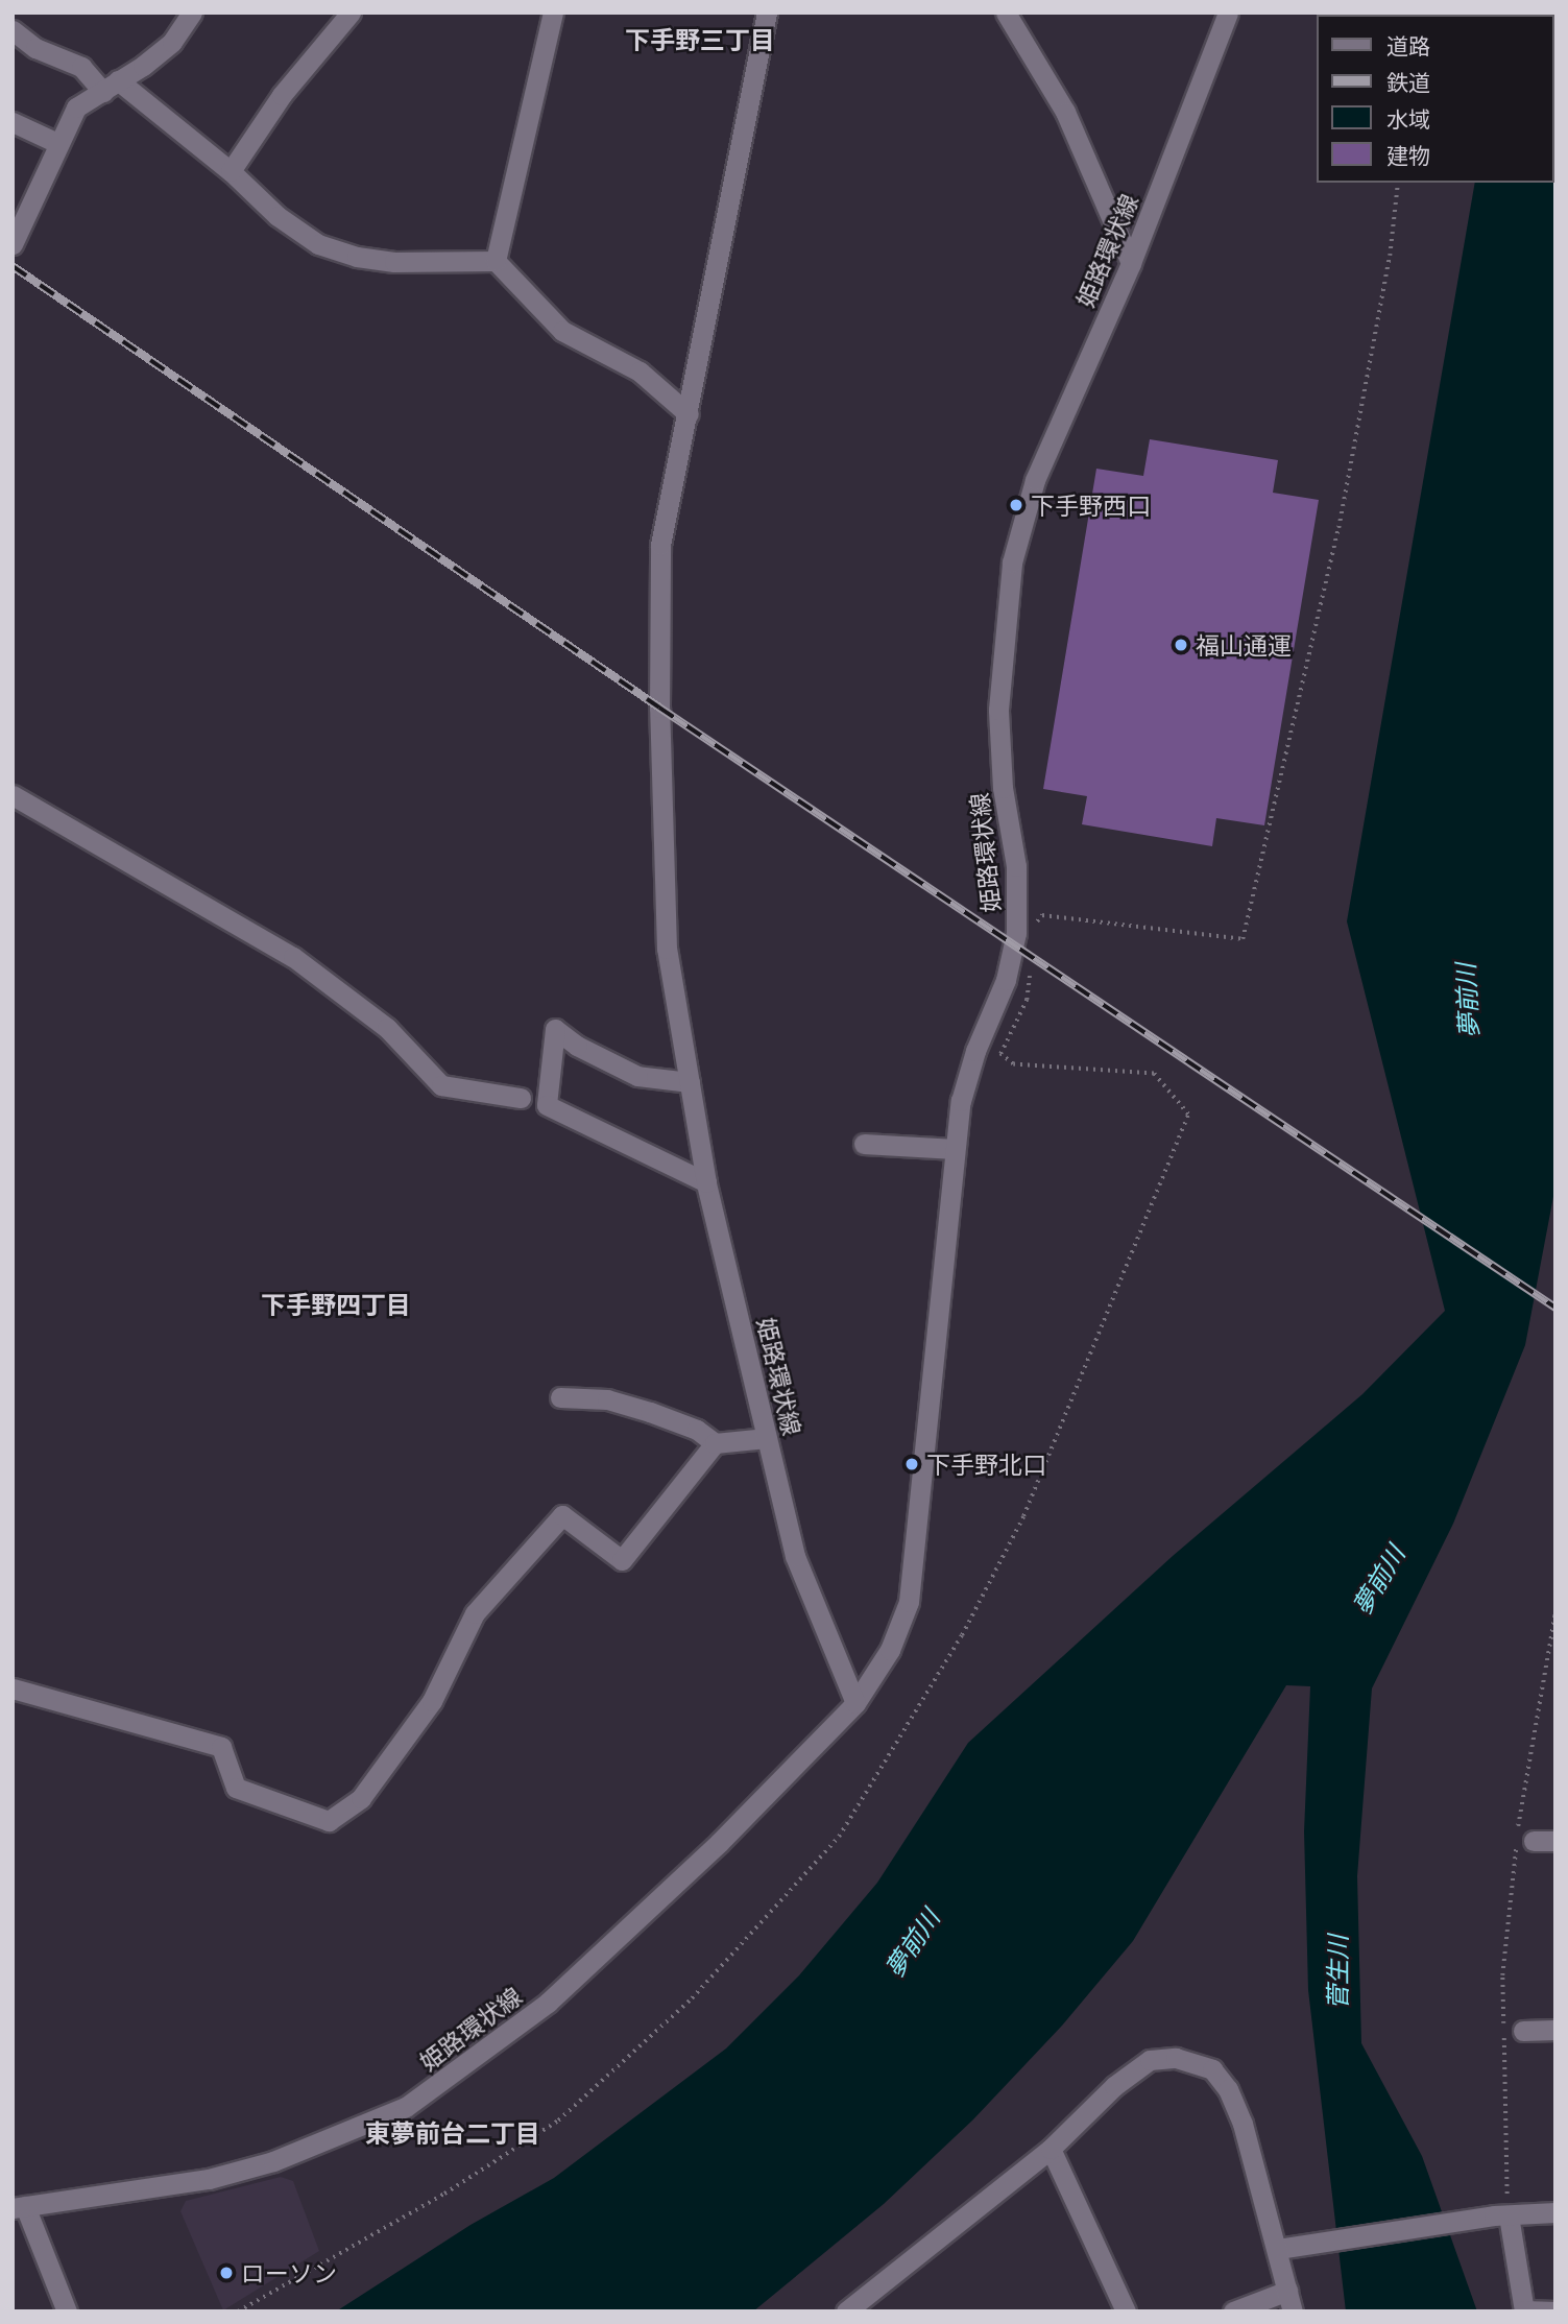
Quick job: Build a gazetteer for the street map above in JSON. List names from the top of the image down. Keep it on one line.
{"streets":{"street":["姫路環状線"]},"districts":["下手野三丁目","下手野四丁目","東夢前台二丁目"],"water":["夢前川","菅生川"],"places":["下手野西口","福山通運","下手野北口","ローソン"],"legend":["道路","鉄道","水域","建物"]}
